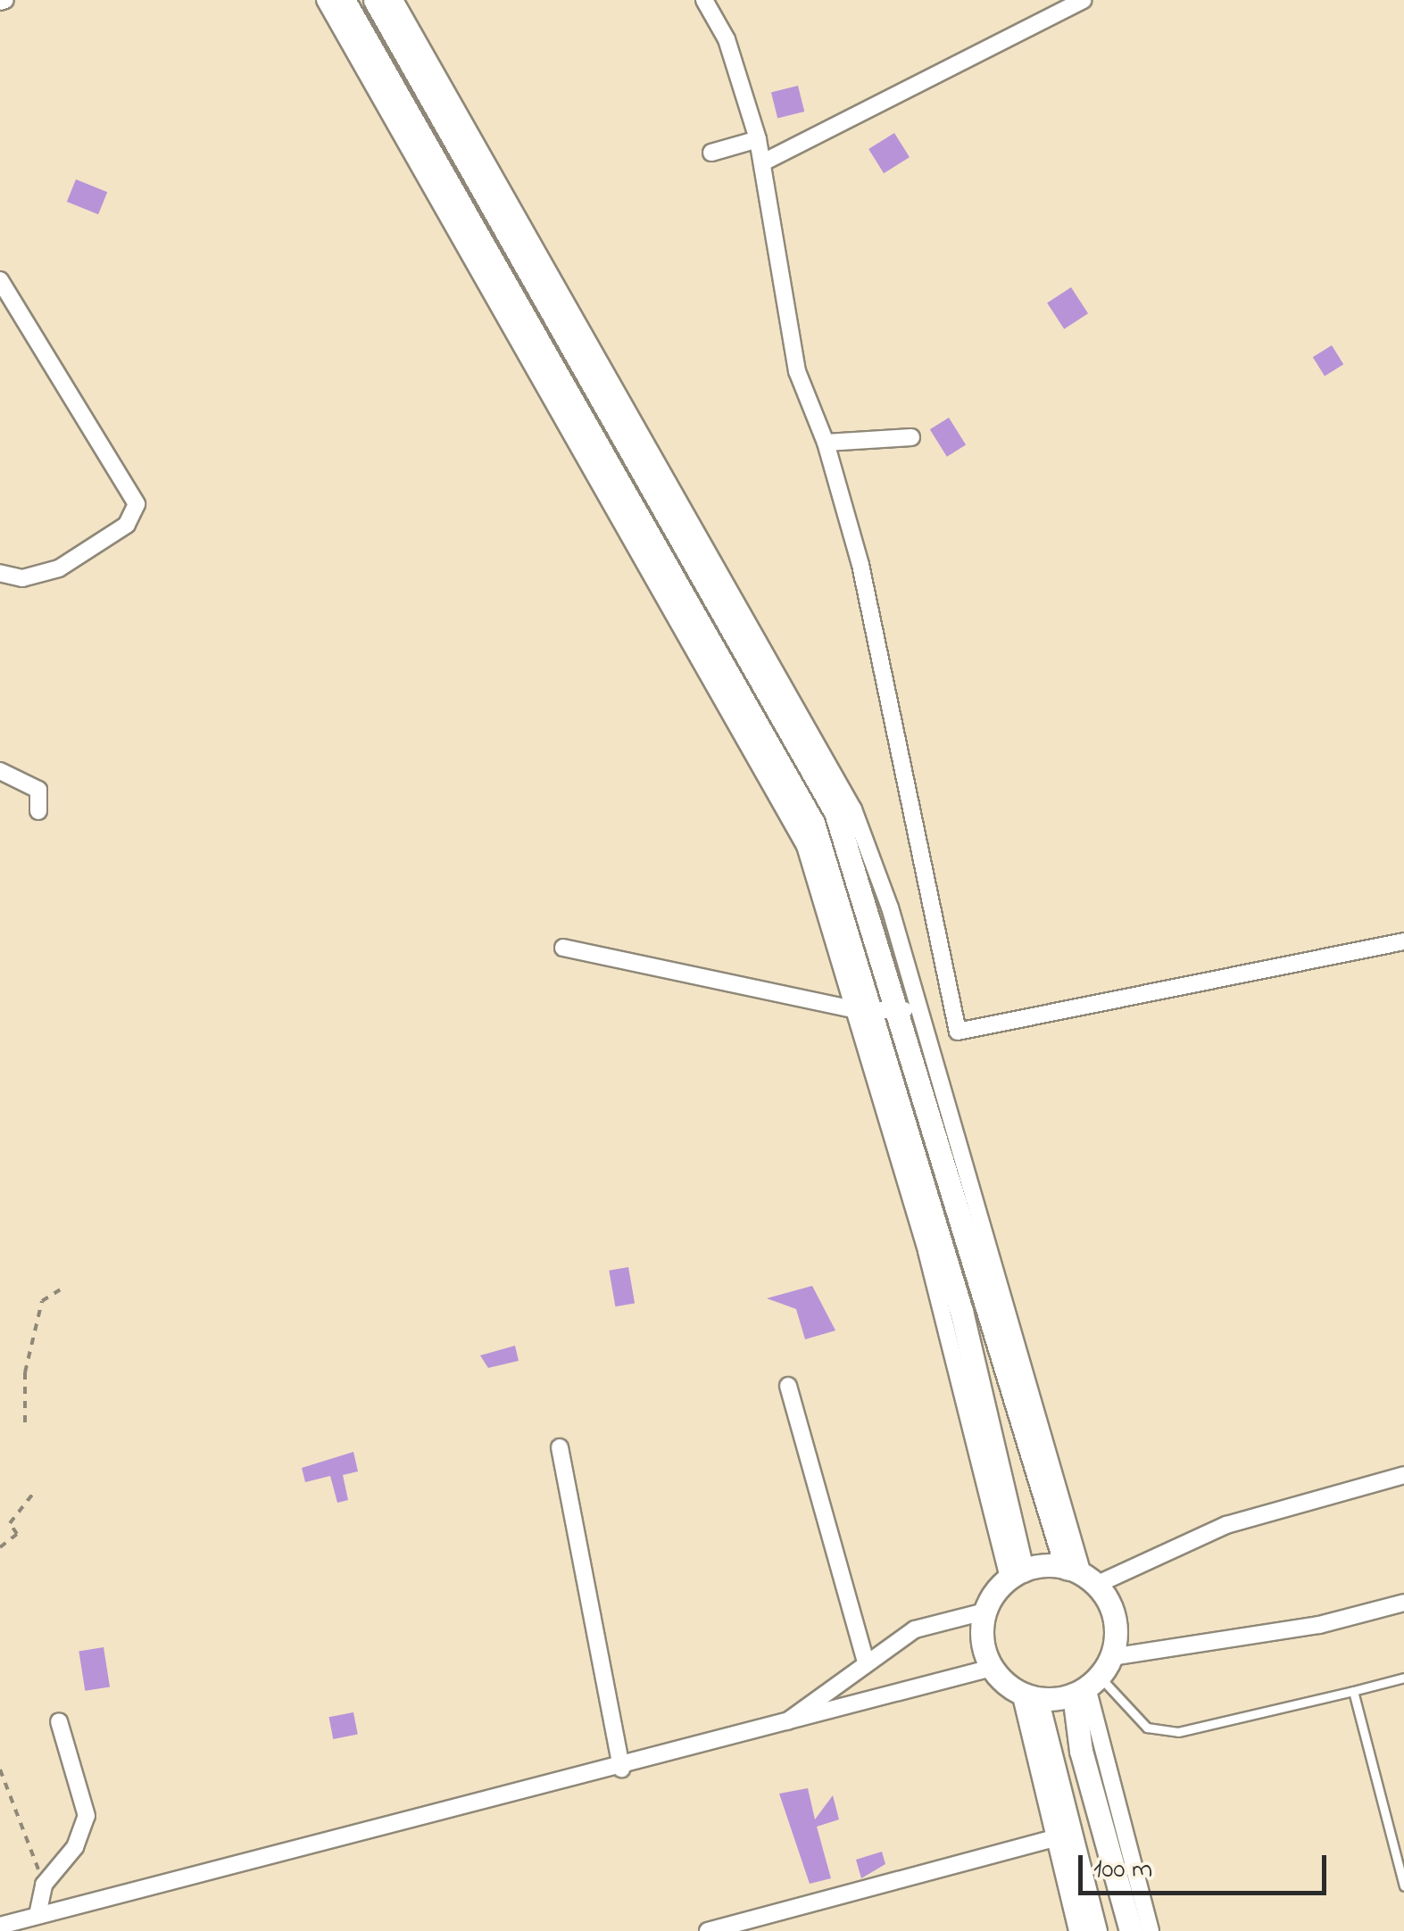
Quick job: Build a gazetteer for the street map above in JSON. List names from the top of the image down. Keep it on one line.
{"scale_bar":"100 m"}
